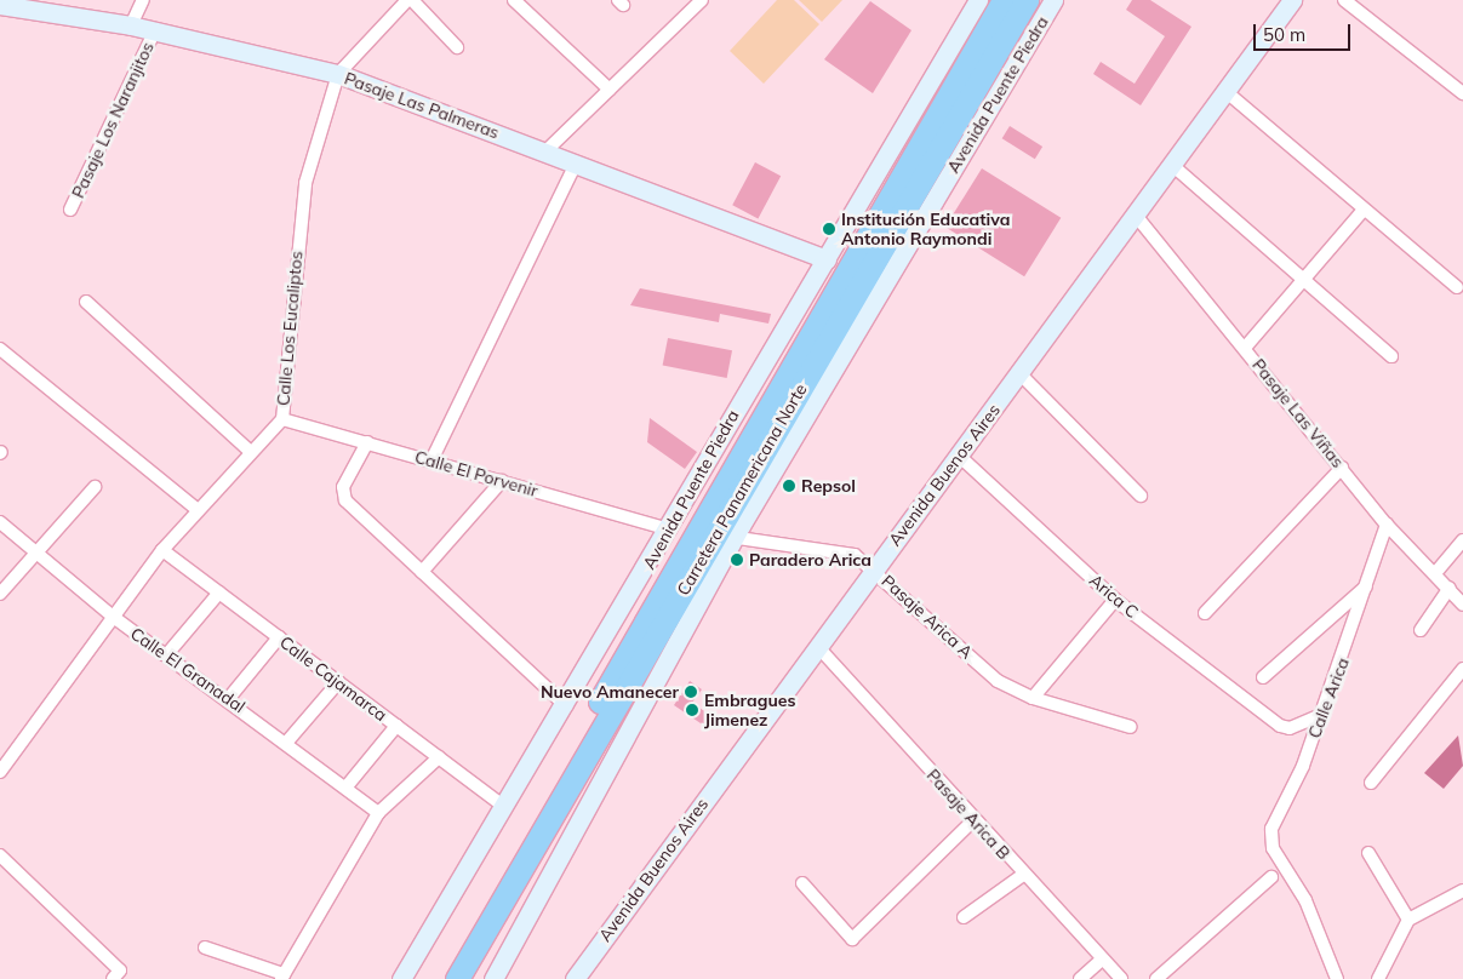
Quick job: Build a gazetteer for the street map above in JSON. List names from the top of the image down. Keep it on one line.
{"streets":{"highway":["Carretera Panamericana Norte"],"main road":["Avenida Puente Piedra","Pasaje Las Palmeras","Avenida Buenos Aires"],"street":["Pasaje Los Naranjitos","Calle Los Eucaliptos","Pasaje Las Viñas","Calle El Porvenir","Arica C","Pasaje Arica A","Calle El Granadal","Calle Cajamarca","Calle Arica","Pasaje Arica B"]},"crossings":[["Avenida Puente Piedra","Pasaje Las Palmeras"],["Avenida Puente Piedra","Calle El Porvenir"],["Avenida Puente Piedra","Carretera Panamericana Norte"],["Avenida Puente Piedra","Pasaje Arica A"],["Avenida Puente Piedra","Calle Cajamarca"],["Pasaje Las Palmeras","Pasaje Los Naranjitos"],["Pasaje Las Palmeras","Calle Los Eucaliptos"],["Calle Los Eucaliptos","Calle El Porvenir"],["Calle Los Eucaliptos","Calle El Granadal"],["Calle Los Eucaliptos","Calle Cajamarca"],["Pasaje Las Viñas","Avenida Buenos Aires"],["Pasaje Las Viñas","Calle Arica"],["Avenida Buenos Aires","Arica C"],["Avenida Buenos Aires","Pasaje Arica A"],["Avenida Buenos Aires","Pasaje Arica B"],["Carretera Panamericana Norte","Pasaje Arica A"],["Arica C","Calle Arica"]],"places":["Institución Educativa Antonio Raymondi","Repsol","Paradero Arica","Nuevo Amanecer","Embragues Jimenez"],"scale_bar":"50 m"}
